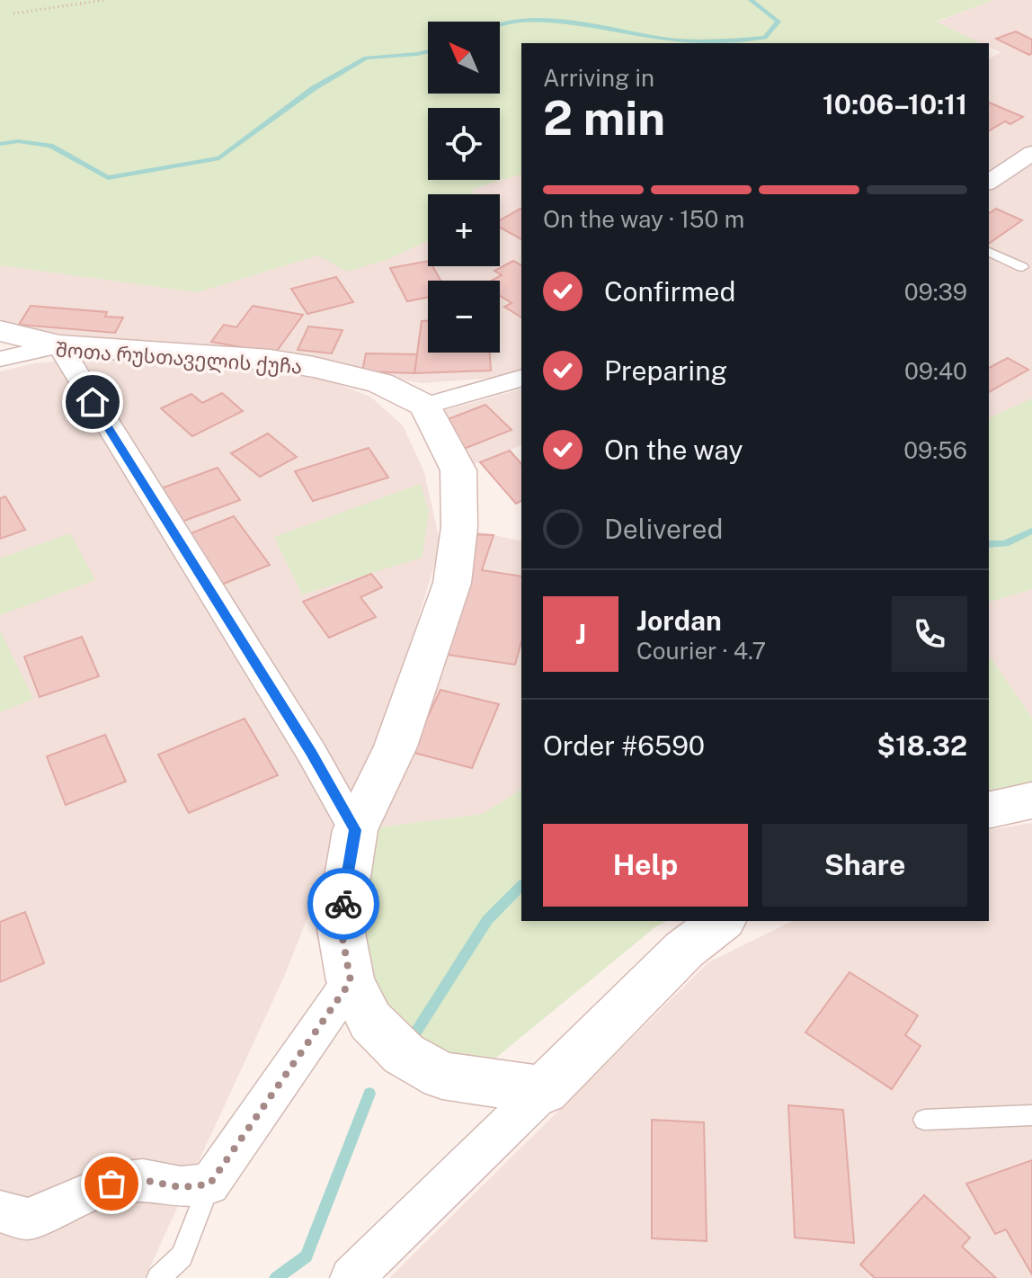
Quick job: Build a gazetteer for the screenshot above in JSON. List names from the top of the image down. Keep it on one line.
{"streets":{"street":["შოთა რუსთაველის ქუჩა"]},"north":"top left","page":{"map_buttons":["+","−"],"heading":["2 min","Arriving in","10:06–10:11"],"panel":["Jordan","Courier · 4.7","Order #6590","$18.32"],"bar":"On the way · 150 m","list":[["Confirmed","09:39"],["Preparing","09:40"],["On the way","09:56"],"Delivered"],"round":"J","buttons":["Help","Share"]}}
